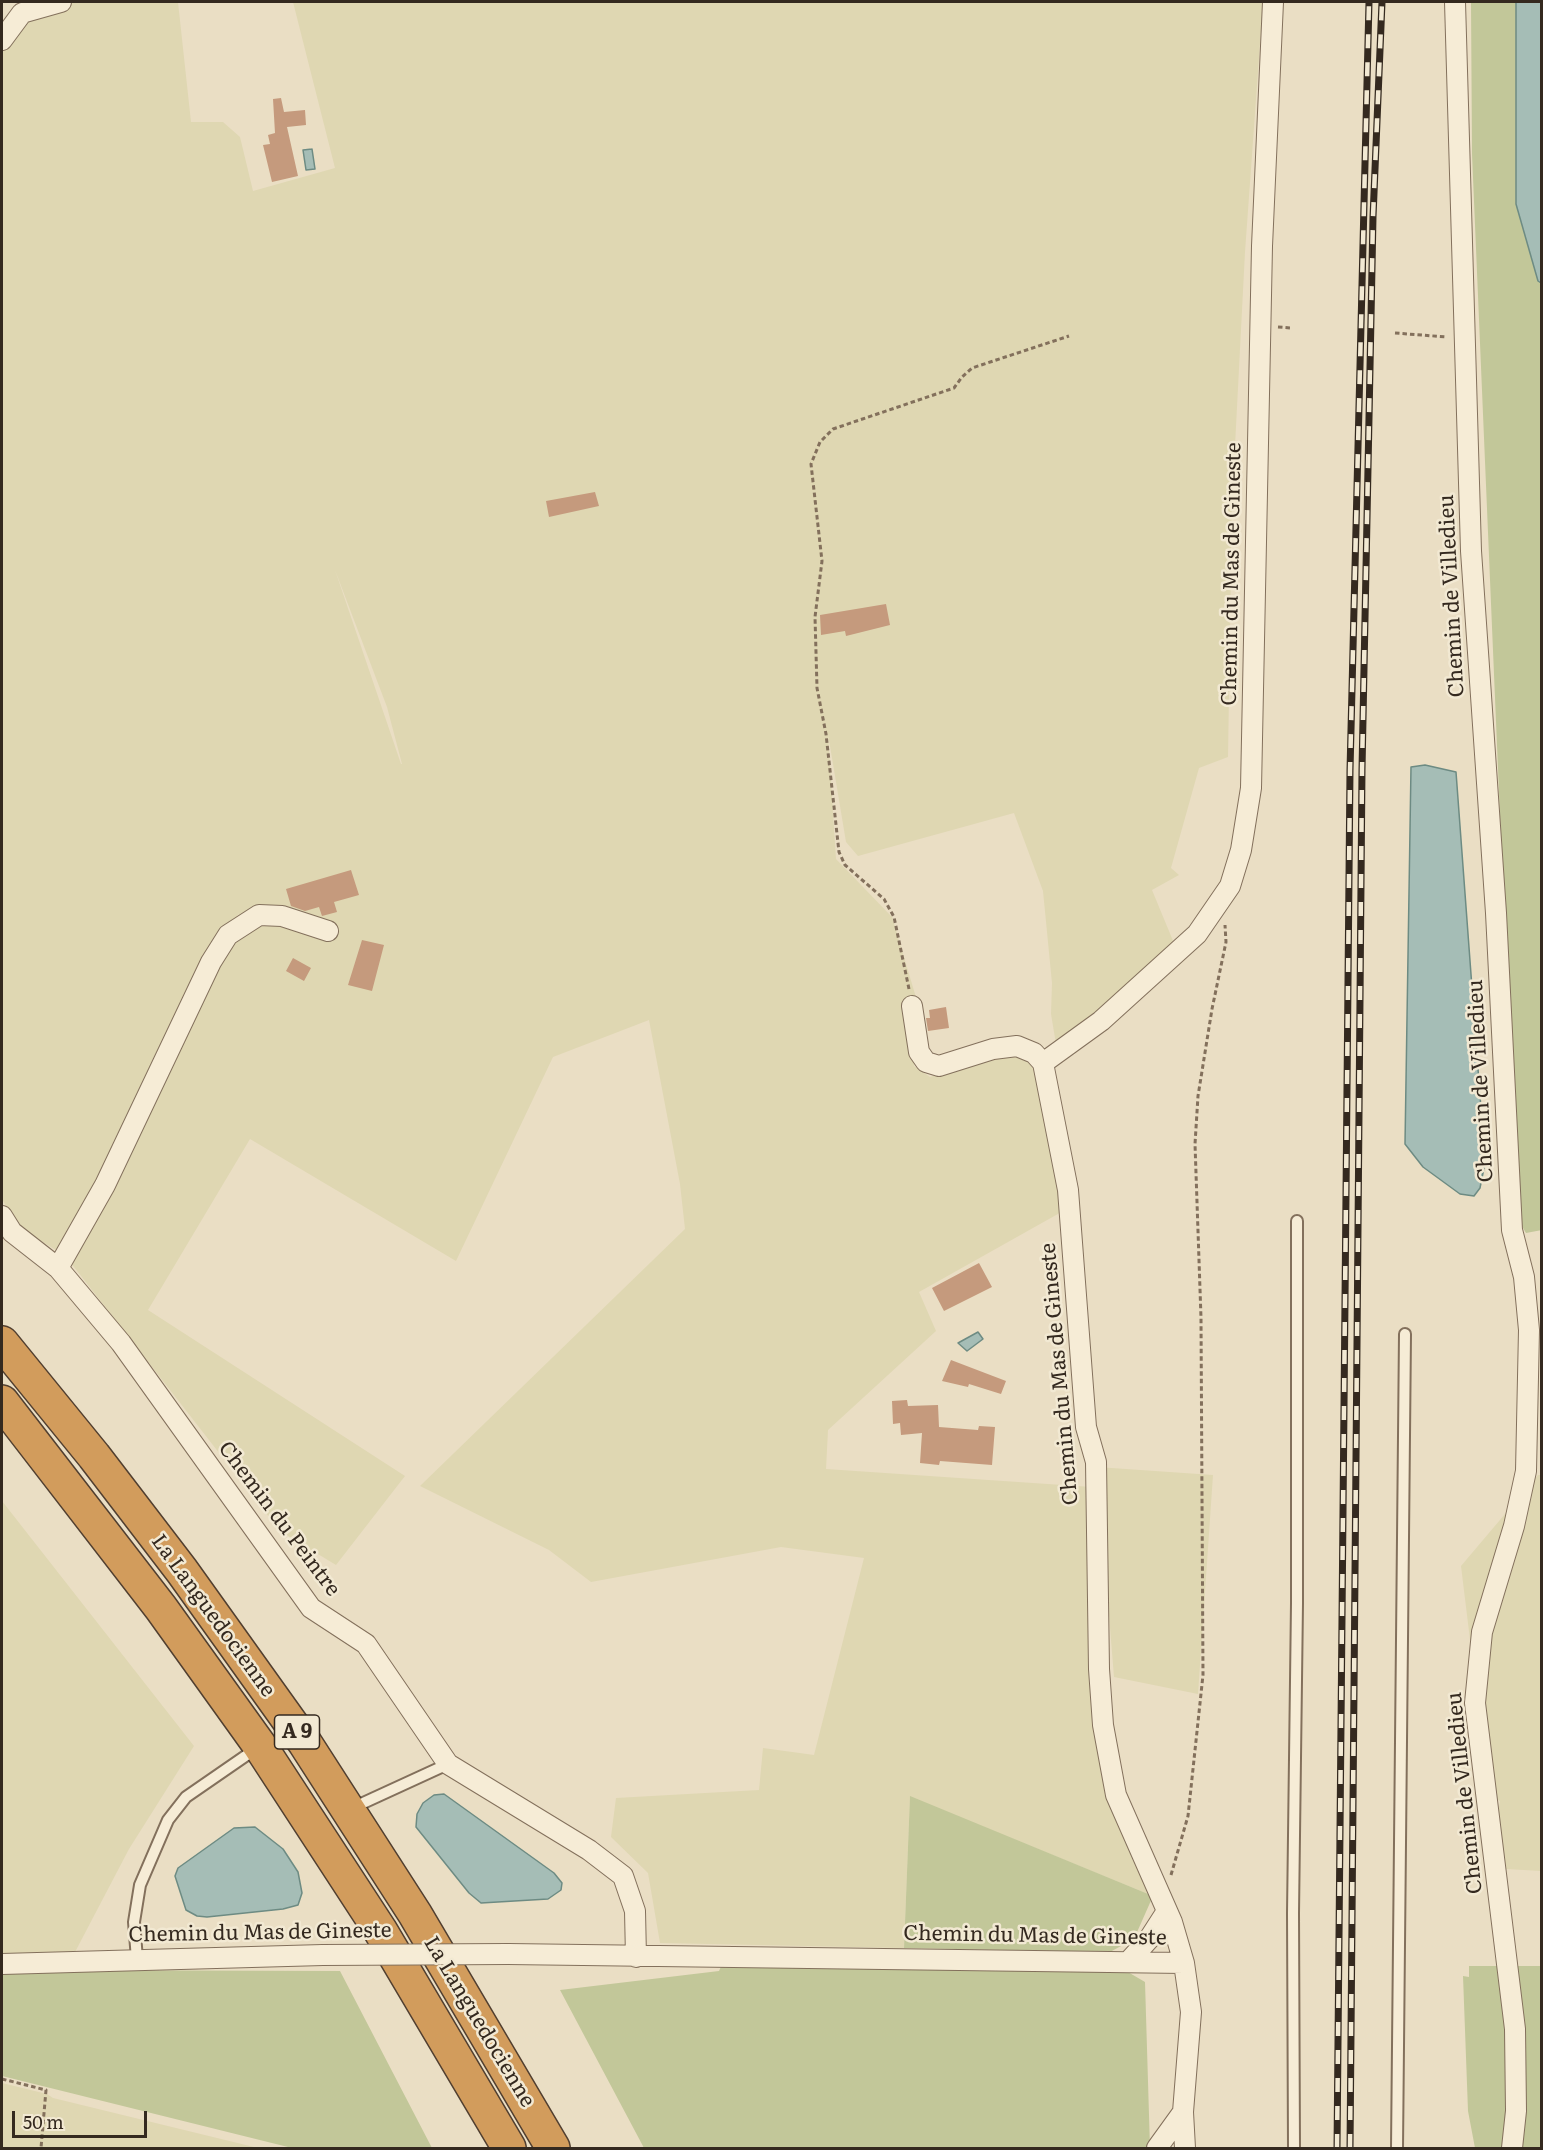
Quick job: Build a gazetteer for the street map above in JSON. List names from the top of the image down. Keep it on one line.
{"streets":{"highway":["La Languedocienne","A 9"],"street":["Chemin du Mas de Gineste","Chemin de Villedieu","Chemin du Peintre"]},"crossings":[["Chemin du Mas de Gineste","Chemin du Peintre"]],"scale_bar":"50 m"}
